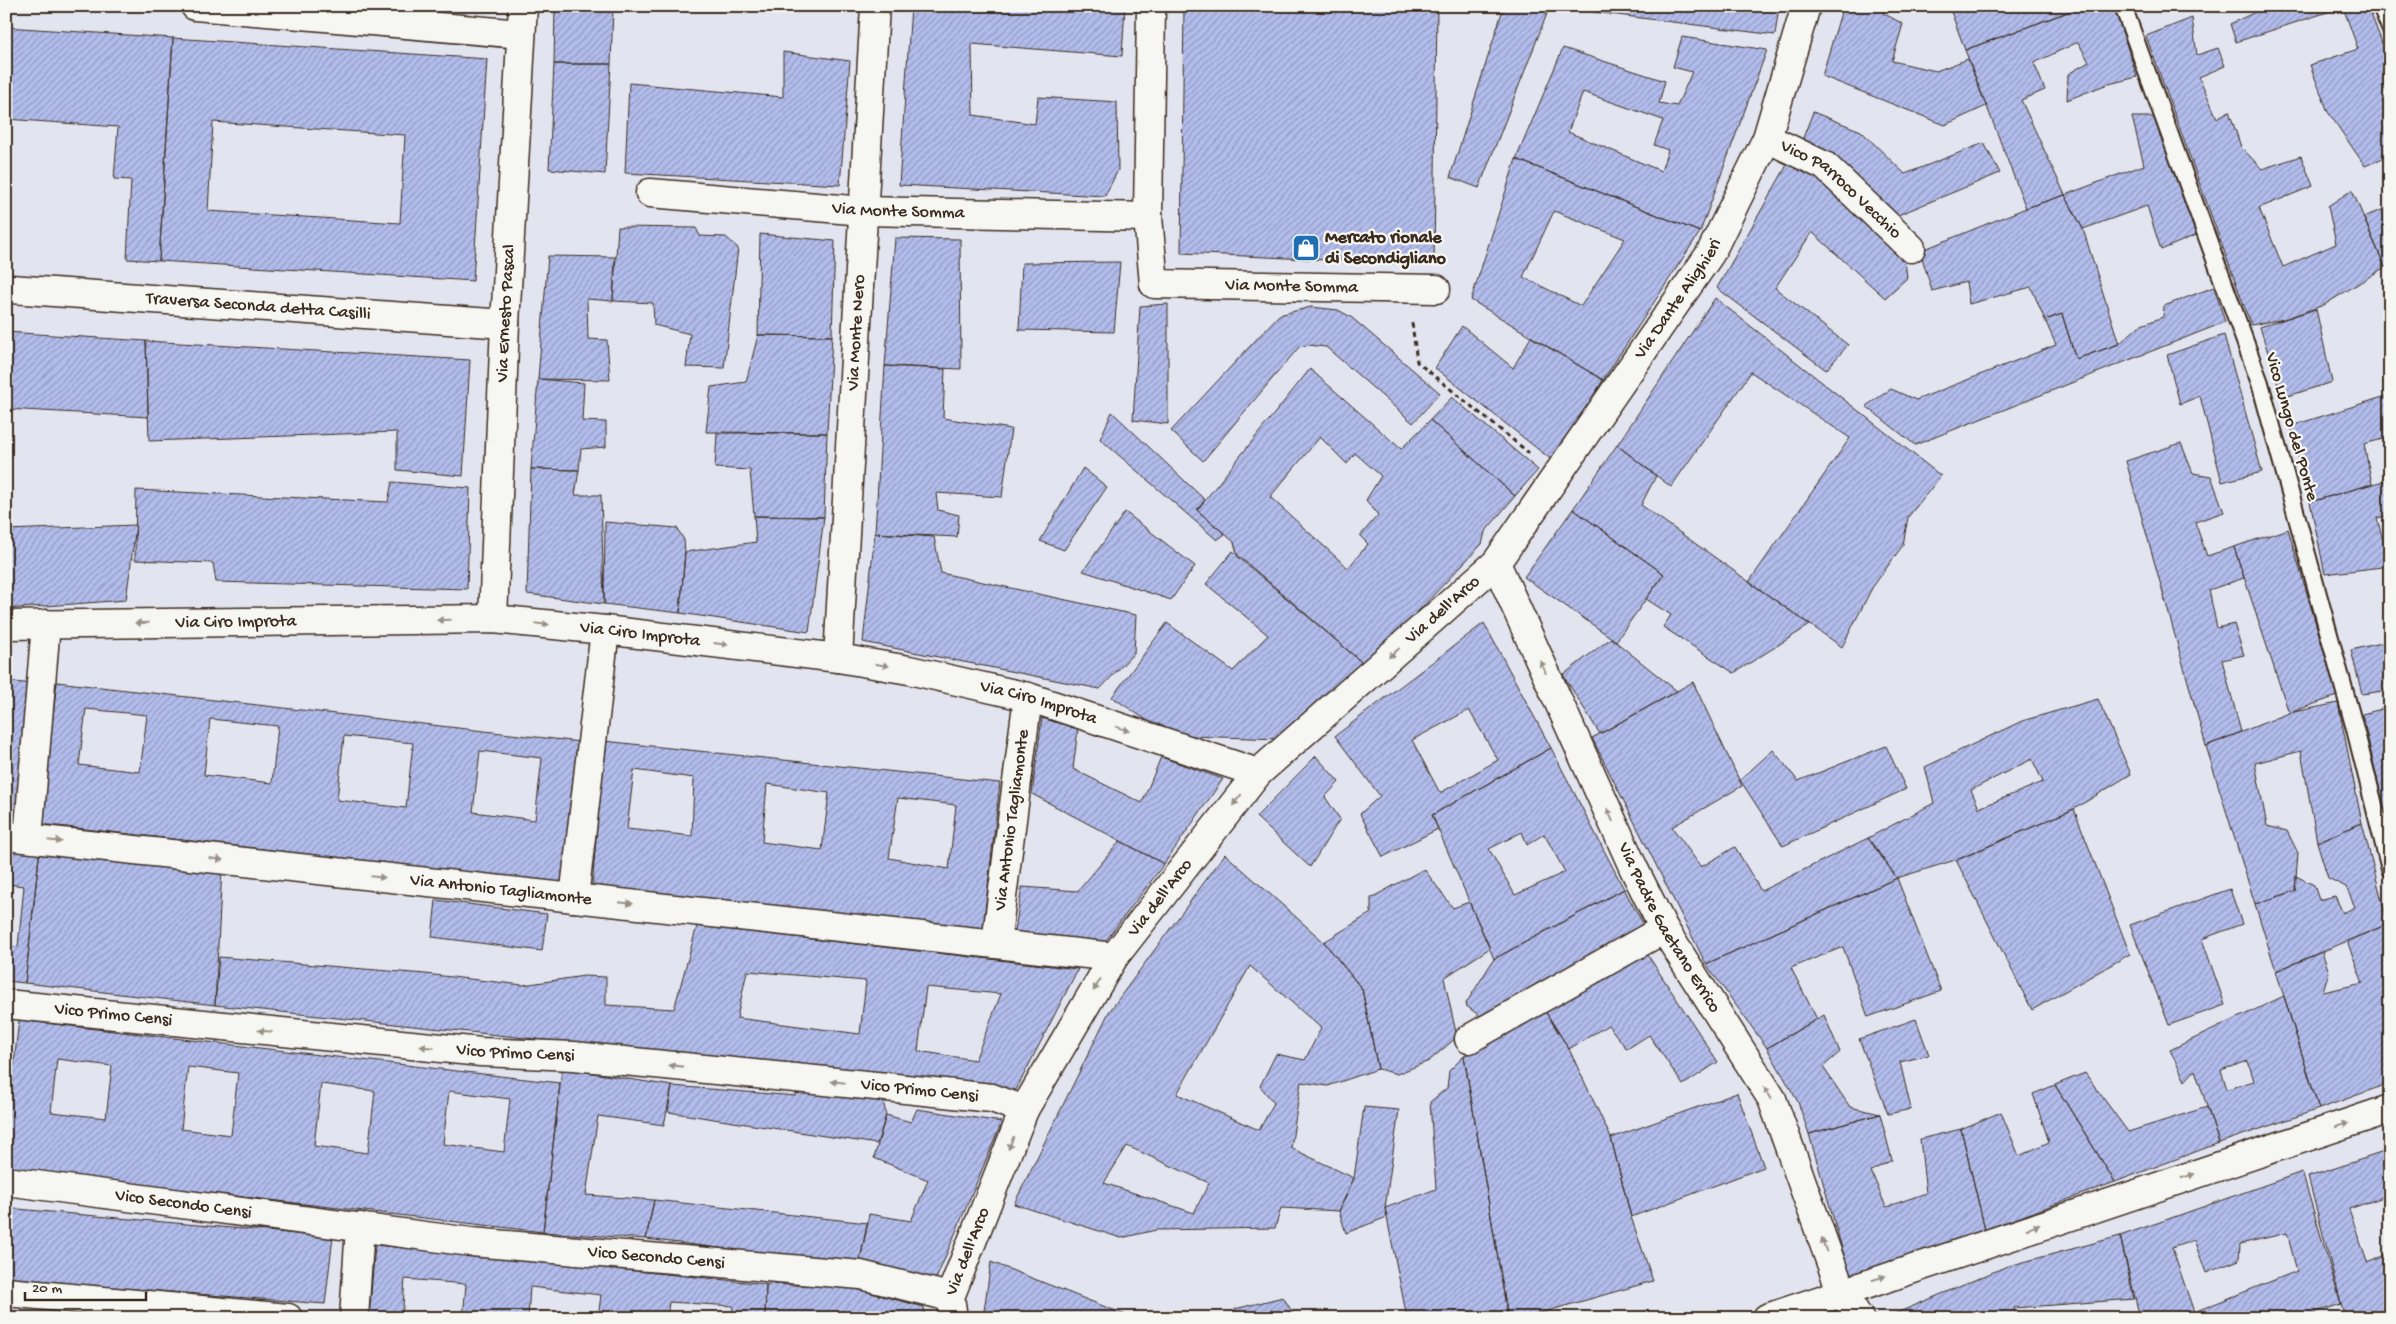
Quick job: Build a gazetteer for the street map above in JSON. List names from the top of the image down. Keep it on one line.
{"streets":{"street":["Vico Parroco Vecchio","Via Monte Somma","Via Dante Alighieri","Traversa Seconda detta Casilli","Via Ernesto Pascal","Via Monte Nero","Via dell'Arco","Via Ciro Improta","Via Antonio Tagliamonte","Via Padre Gaetano Errico","Vico Primo Censi","Vico Secondo Censi"],"lane":["Vico Lungo del Ponte"]},"crossings":[["Vico Parroco Vecchio","Via Dante Alighieri"],["Via Monte Somma","Via Monte Nero"],["Via Dante Alighieri","Via dell'Arco"],["Via Dante Alighieri","Via Padre Gaetano Errico"],["Traversa Seconda detta Casilli","Via Ernesto Pascal"],["Via Ernesto Pascal","Via Ciro Improta"],["Via Monte Nero","Via Ciro Improta"],["Via dell'Arco","Via Ciro Improta"],["Via dell'Arco","Via Antonio Tagliamonte"],["Via dell'Arco","Via Padre Gaetano Errico"],["Via dell'Arco","Vico Primo Censi"],["Via dell'Arco","Vico Secondo Censi"],["Via Ciro Improta","Via Antonio Tagliamonte"]],"one_way":["Via dell'Arco","Via Antonio Tagliamonte","Via Padre Gaetano Errico","Vico Primo Censi"],"places":{"shop":["Mercato rionale di Secondigliano"]},"scale_bar":"20 m"}
